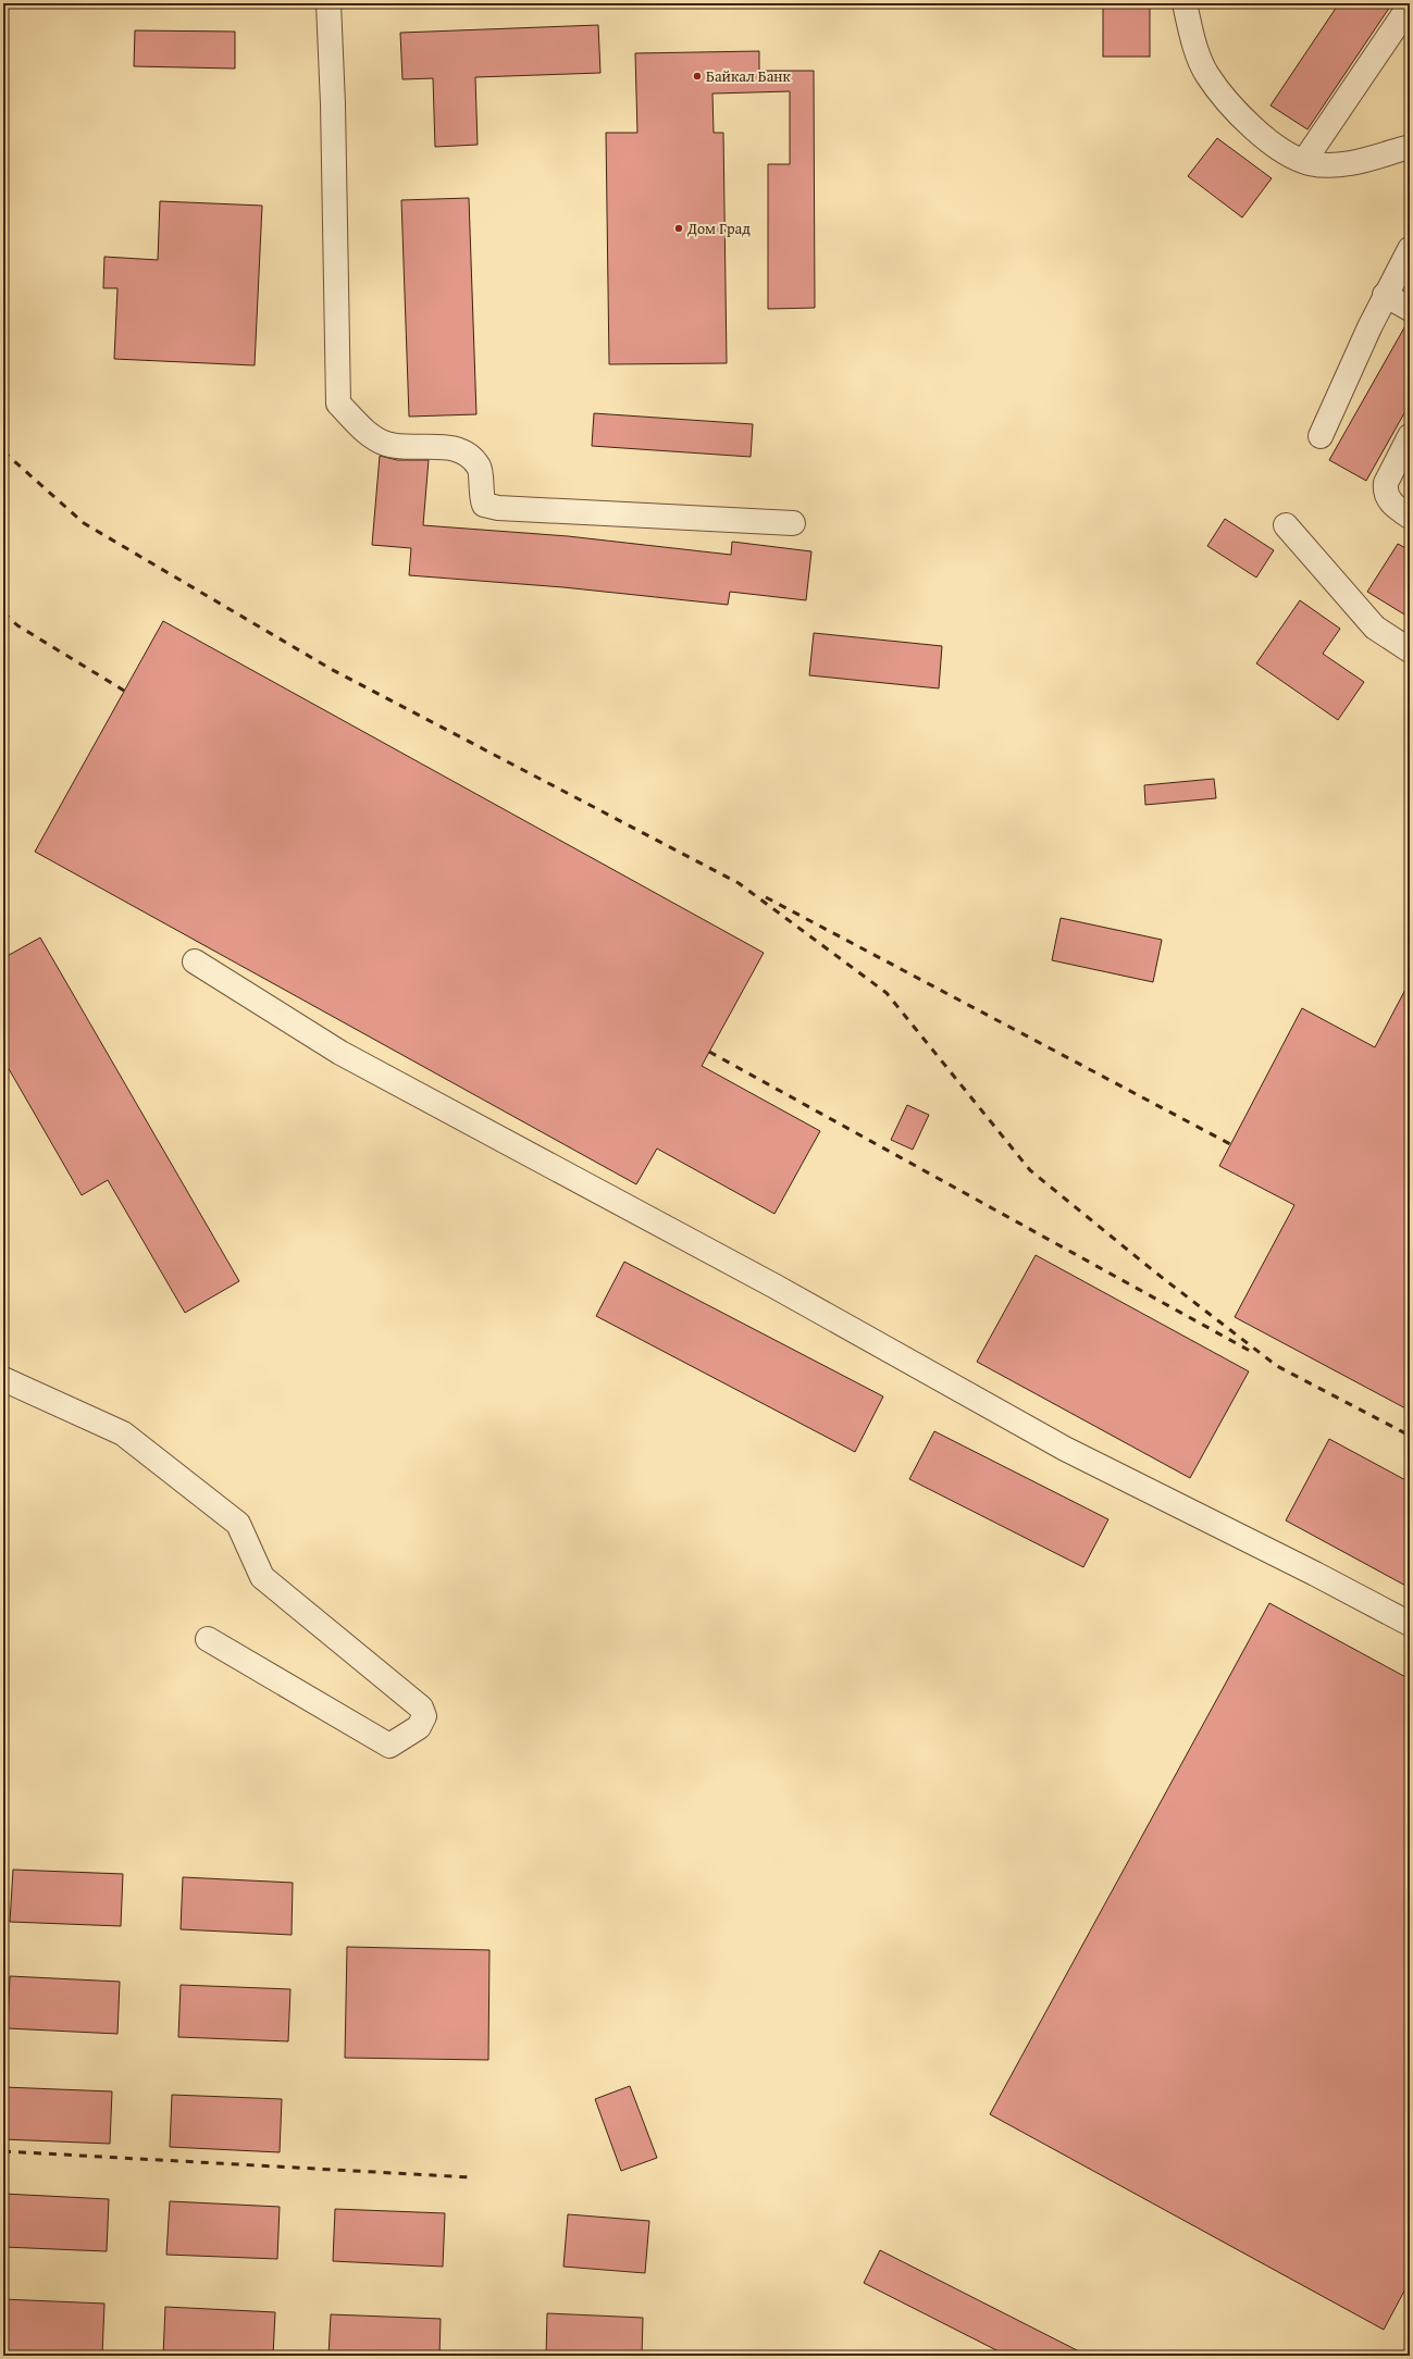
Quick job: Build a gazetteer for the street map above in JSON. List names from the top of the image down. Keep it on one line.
{"places":["Байкал Банк","Дом Град"]}
